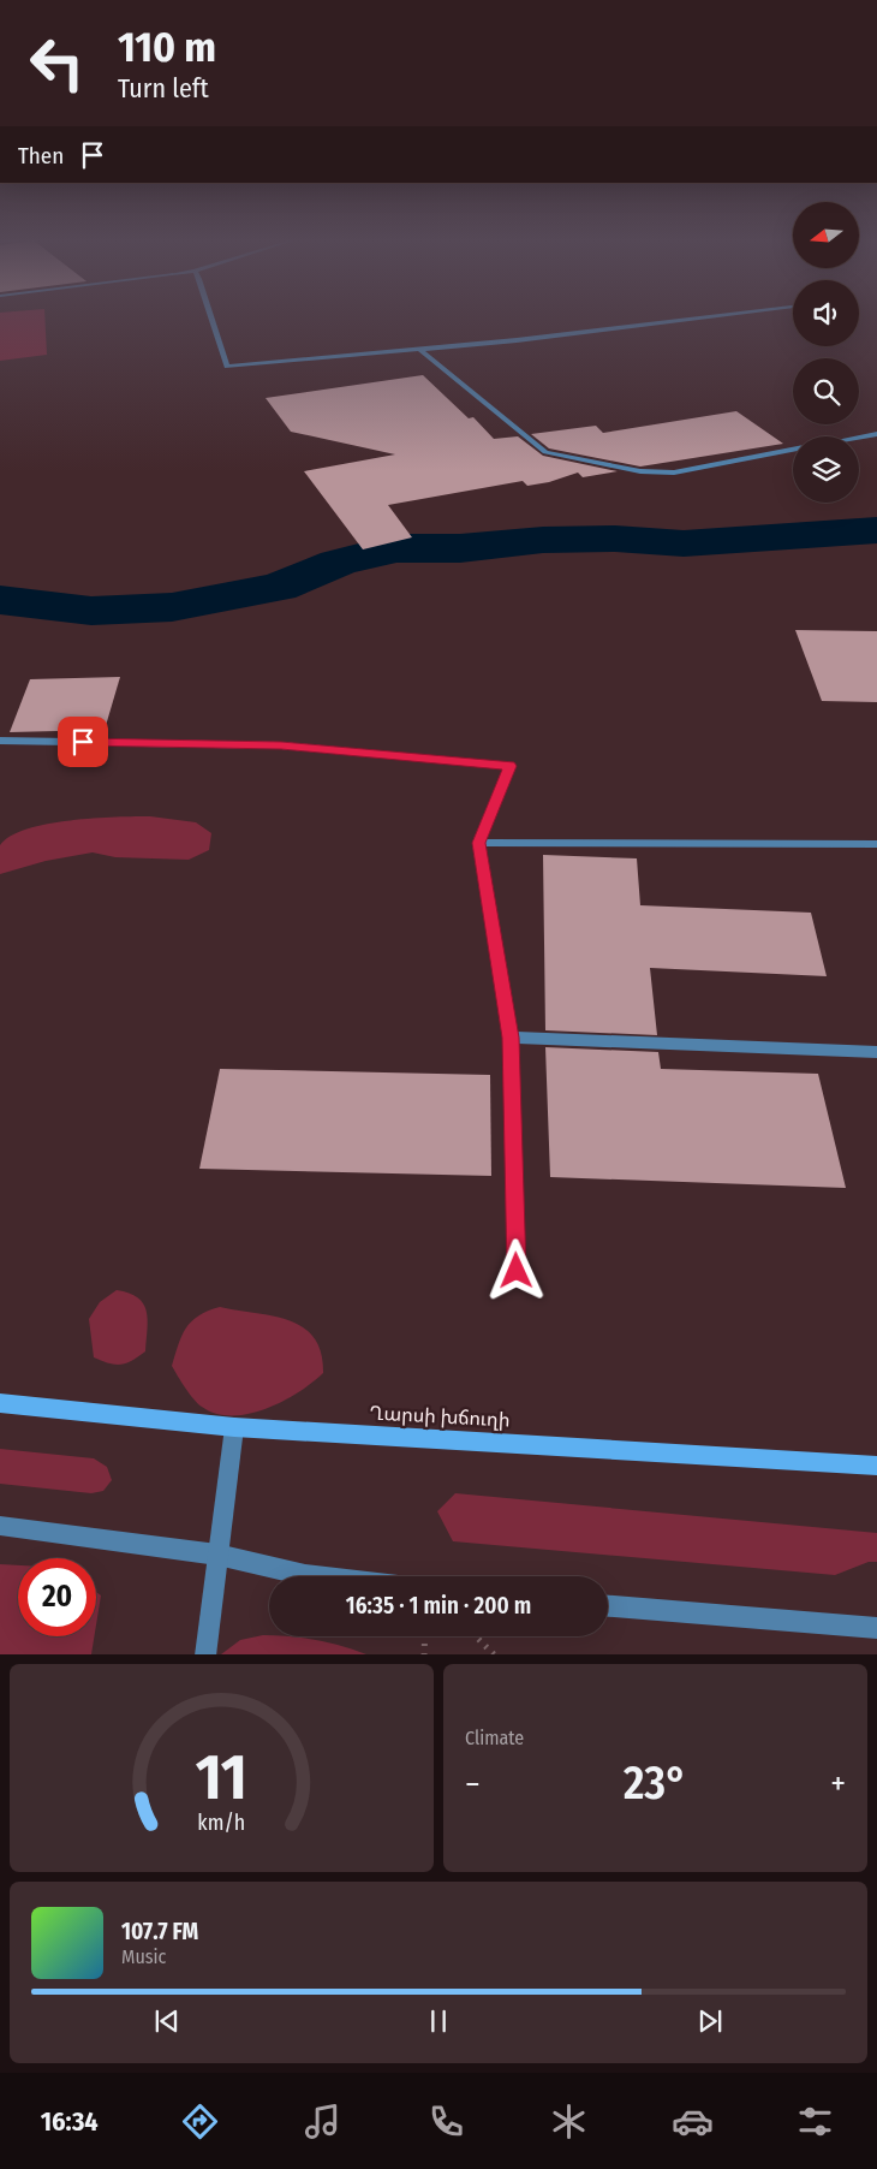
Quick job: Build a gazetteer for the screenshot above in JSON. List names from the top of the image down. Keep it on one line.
{"streets":{"main road":["Ղարսի խճուղի"]},"north":"left","page":{"turn":["110 m","Turn left"],"then":"Then","limit":"20","trip":"16:35 · 1 min · 200 m","tile":"Climate","heat":["−","23°","+"],"song":["107.7 FM","Music"],"tabs":"16:34","gauge":["11","km/h"]}}
